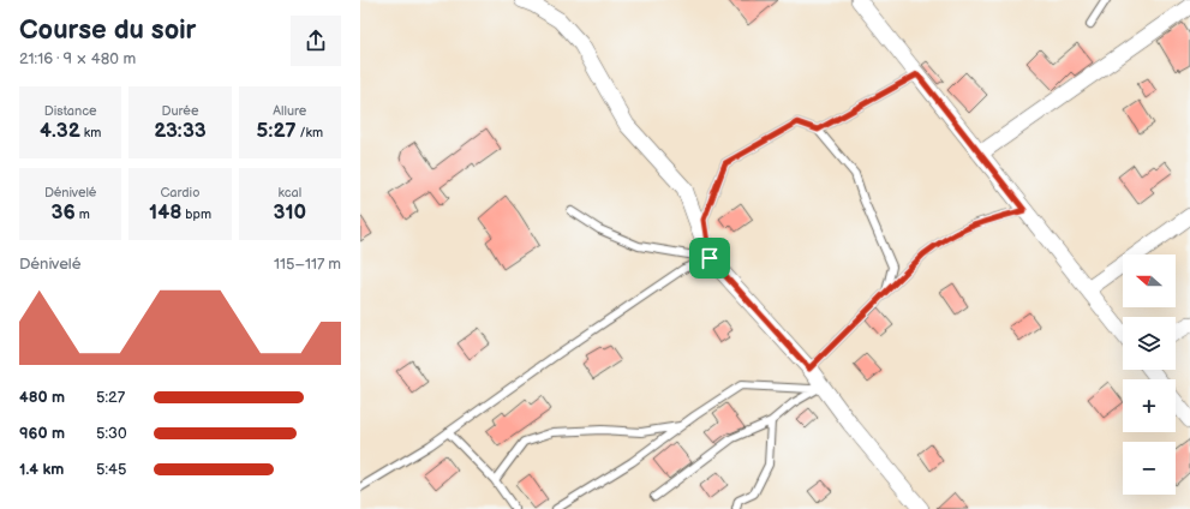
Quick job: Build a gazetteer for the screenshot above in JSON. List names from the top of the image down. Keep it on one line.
{"north":"left","page":{"heading":["Course du soir","21:16 · 9 × 480 m"],"stats":[["Distance","4.32 km"],["Durée","23:33"],["Allure","5:27 /km"],["Dénivelé","36 m"],["Cardio","148 bpm"],["kcal","310"]],"chart":["Dénivelé","115–117 m"],"map_buttons":["+","−"],"list":[{"name":"480 m","note":"5:27"},{"name":"960 m","note":"5:30"},{"name":"1.4 km","note":"5:45"}]}}
